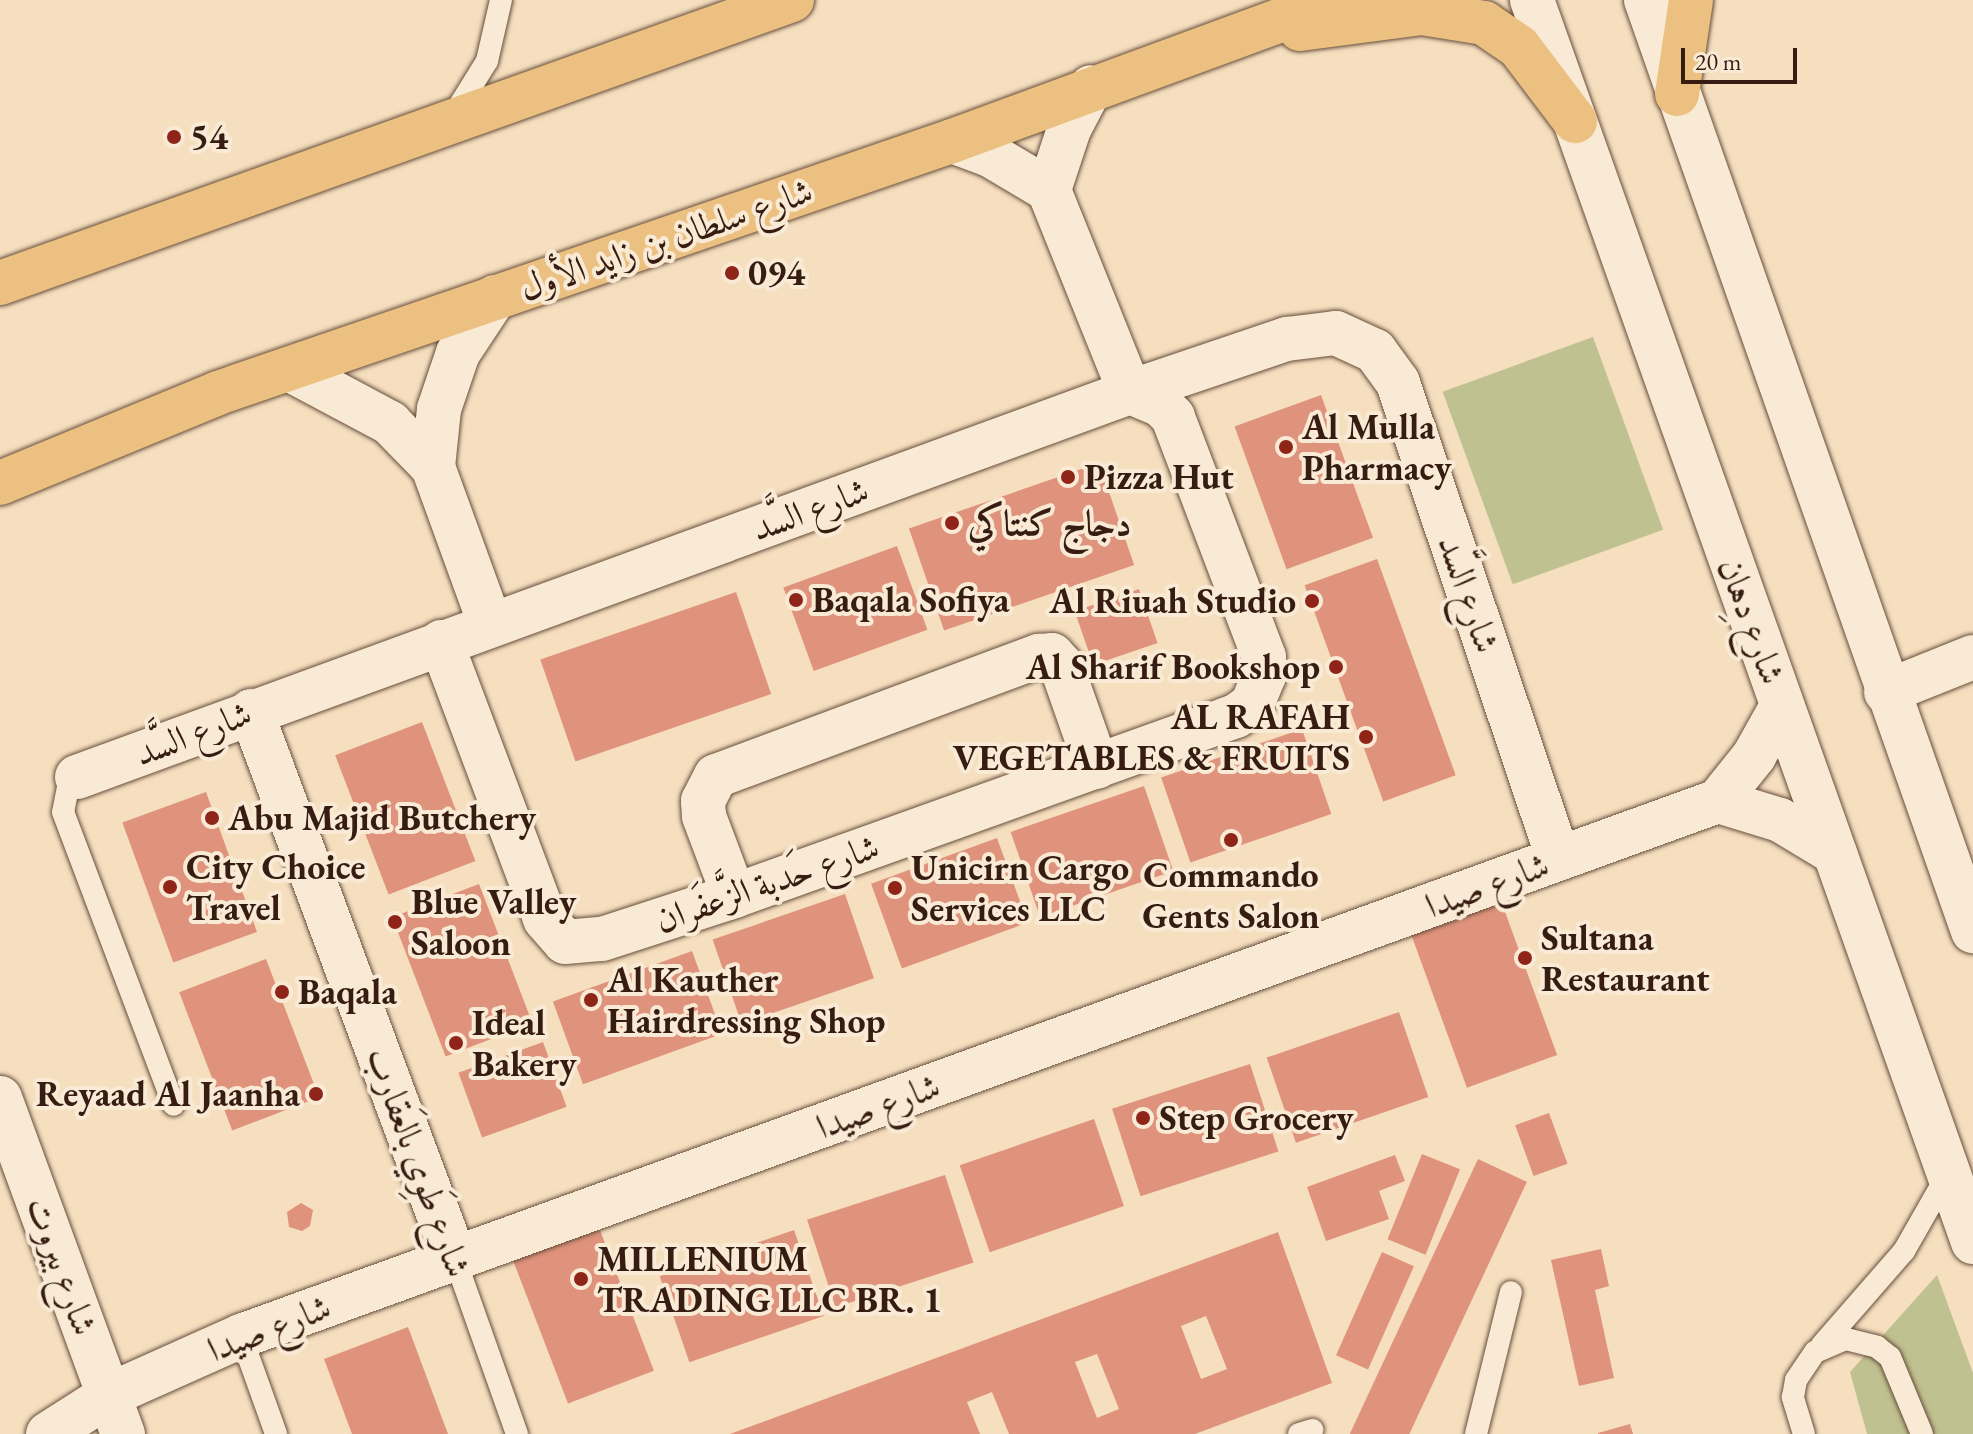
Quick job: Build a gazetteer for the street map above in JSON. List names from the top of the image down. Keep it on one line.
{"streets":{"main road":["شارع سلطان بن زايد الأول"],"street":["شارع السَّد","شارع دِهان","شارع حَدبة الزَّعفَران","شارع صيدا","شارع طَوِي بالعَقارب","شارع بيروت"]},"crossings":[["شارع السَّد","شارع حَدبة الزَّعفَران"],["شارع السَّد","شارع صيدا"],["شارع السَّد","شارع طَوِي بالعَقارب"],["شارع صيدا","شارع طَوِي بالعَقارب"],["شارع صيدا","شارع بيروت"]],"places":["54","094","Al Mulla Pharmacy","Pizza Hut","دجاج كنتاكي","Baqala Sofiya","Al Riuah Studio","Al Sharif Bookshop","AL RAFAH VEGETABLES & FRUITS","Abu Majid Butchery","Commando Gents Salon","City Choice Travel","Unicirn Cargo Services LLC","Blue Valley Saloon","Sultana Restaurant","Baqala","Al Kauther Hairdressing Shop","Ideal Bakery","Reyaad Al Jaanha","Step Grocery","MILLENIUM TRADING LLC BR. 1"],"scale_bar":"20 m"}
